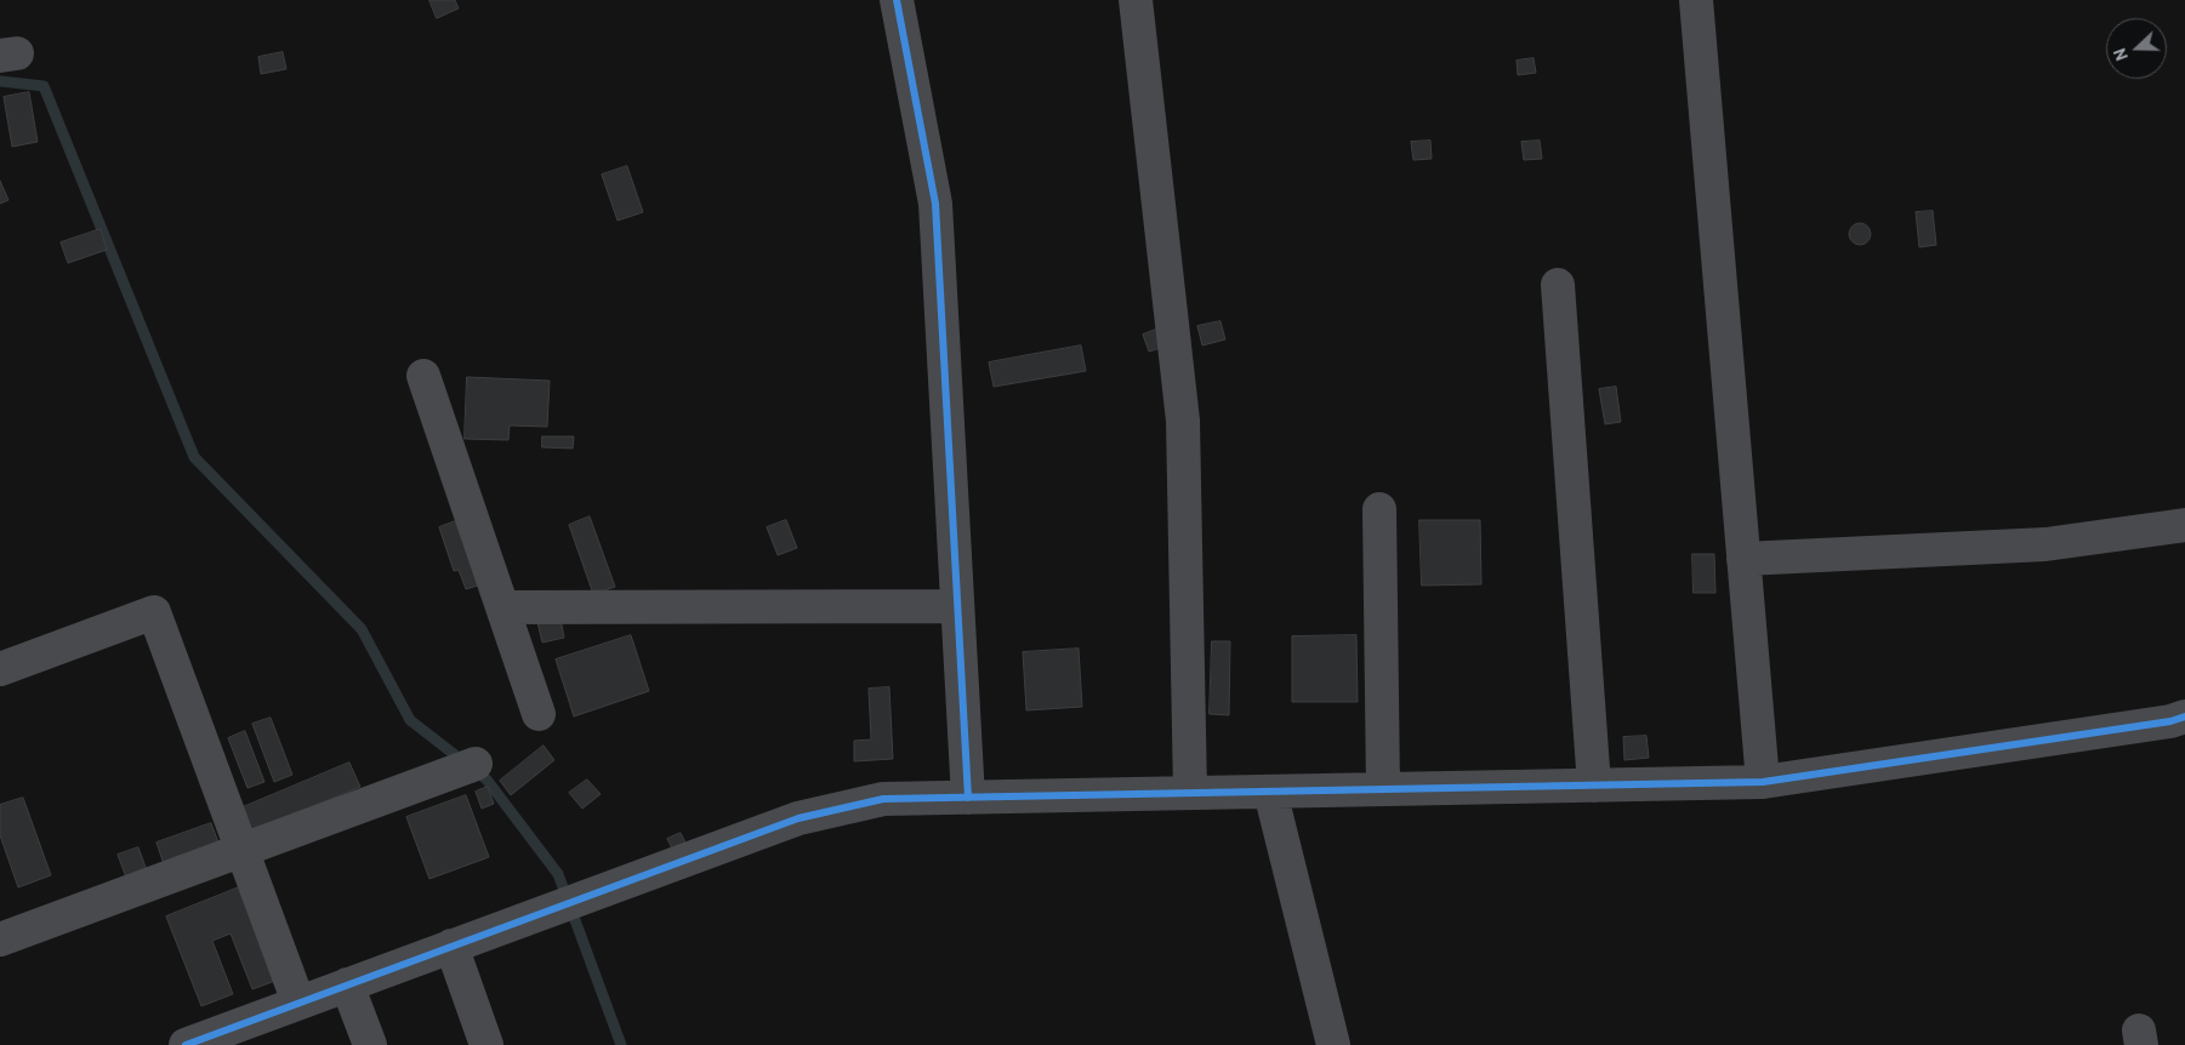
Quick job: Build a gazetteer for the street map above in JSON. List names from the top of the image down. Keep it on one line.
{"north":"left"}
